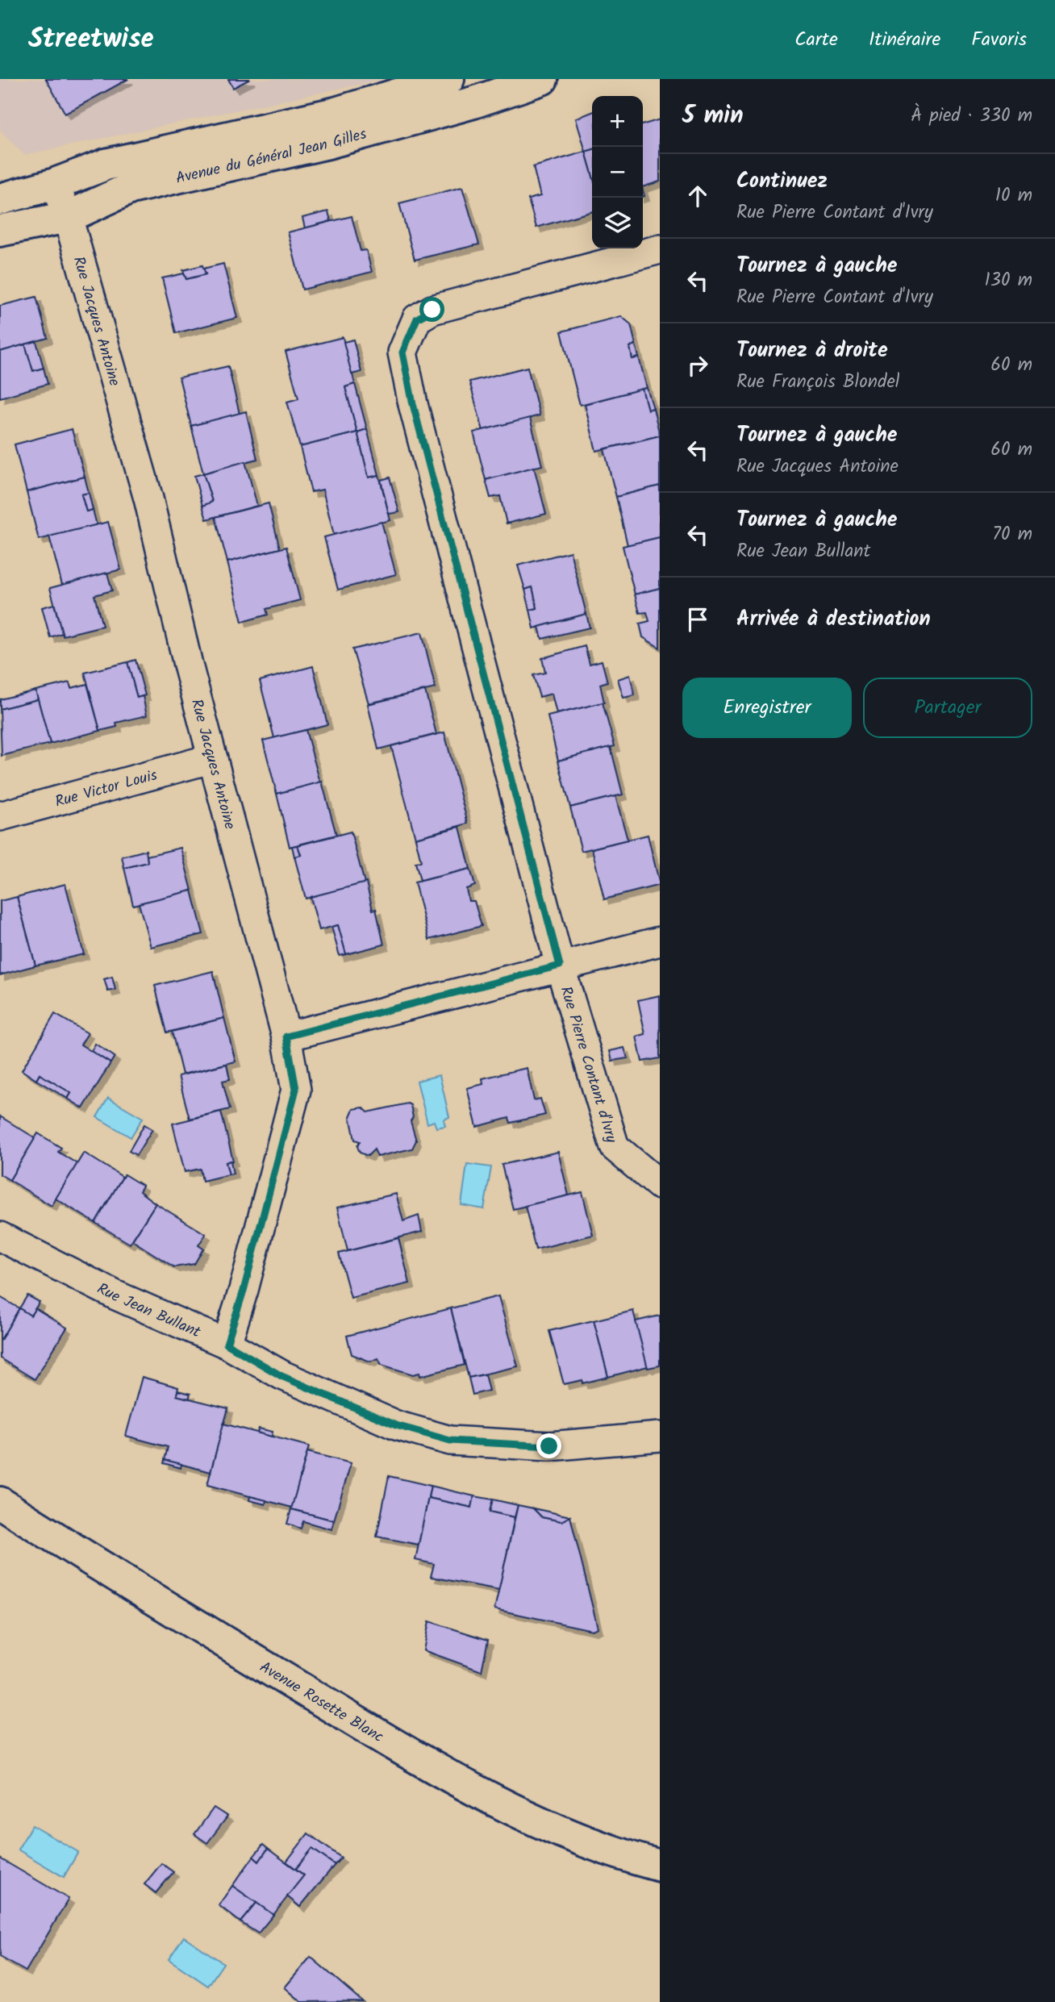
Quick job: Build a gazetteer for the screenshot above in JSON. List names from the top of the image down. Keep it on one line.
{"streets":{"main road":["Avenue du Général Jean Gilles","Avenue Rosette Blanc"],"street":["Rue Jacques Antoine","Rue Victor Louis","Rue Pierre Contant d'Ivry","Rue Jean Bullant"]},"crossings":[["Avenue du Général Jean Gilles","Rue Jacques Antoine"],["Rue Jacques Antoine","Rue Victor Louis"],["Rue Jacques Antoine","Rue Jean Bullant"]],"page":{"header":"Streetwise","nav":["Carte","Itinéraire","Favoris"],"heading":["5 min","À pied · 330 m"],"map_buttons":["+","−"],"list":[["Continuez","Rue Pierre Contant d'Ivry","10 m"],["Tournez à gauche","Rue Pierre Contant d'Ivry","130 m"],["Tournez à droite","Rue François Blondel","60 m"],["Tournez à gauche","Rue Jacques Antoine","60 m"],["Tournez à gauche","Rue Jean Bullant","70 m"],"Arrivée à destination"],"buttons":["Enregistrer","Partager"]}}
